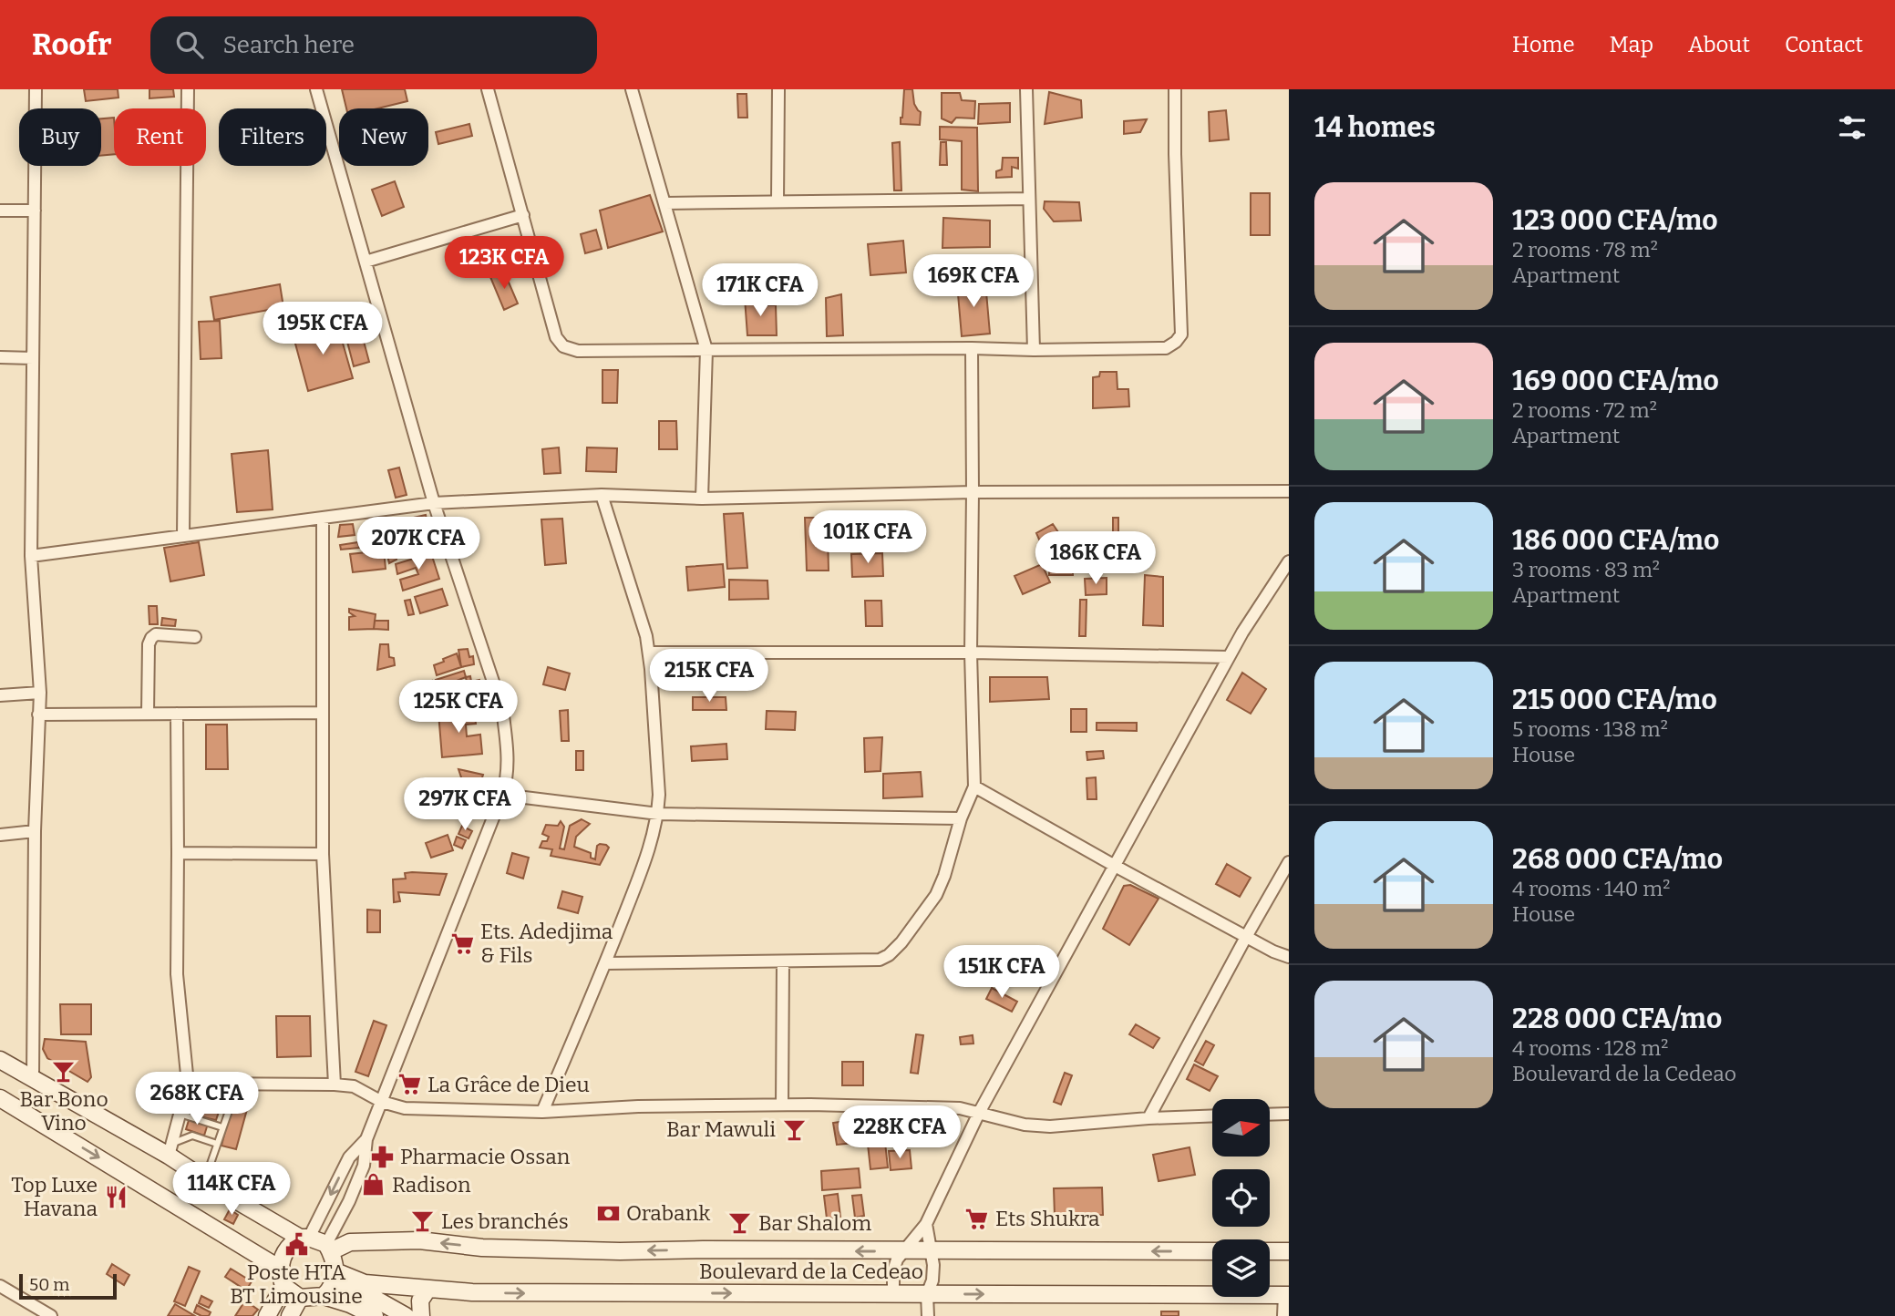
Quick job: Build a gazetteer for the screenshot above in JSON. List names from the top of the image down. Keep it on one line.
{"streets":{"main road":["Boulevard de la Cedeao"]},"places":{"supermarket":["Ets. Adedjima & Fils","La Grâce de Dieu","Ets Shukra"],"bar":["Bar Bono Vino","Bar Mawuli","Les branchés","Bar Shalom"],"pharmacy":["Pharmacie Ossan"],"shop":["Radison"],"restaurant":["Top Luxe Havana"],"bank":["Orabank"],"public building":["Poste HTA BT Limousine"]},"scale_bar":"50 m","north":"right","page":{"header":"Roofr","search":"Search here","nav":["Home","Map","About","Contact"],"heading":"14 homes","chip":["Buy","Rent","Filters","New"],"list":[{"name":"123 000 CFA/mo","note":"2 rooms · 78 m² · Apartment"},{"name":"169 000 CFA/mo","note":"2 rooms · 72 m² · Apartment"},{"name":"186 000 CFA/mo","note":"3 rooms · 83 m² · Apartment"},{"name":"215 000 CFA/mo","note":"5 rooms · 138 m² · House"},{"name":"268 000 CFA/mo","note":"4 rooms · 140 m² · House"},{"name":"228 000 CFA/mo","note":"4 rooms · 128 m² · Boulevard de la Cedeao"}],"price":["123K CFA","169K CFA","171K CFA","195K CFA","101K CFA","207K CFA","186K CFA","215K CFA","125K CFA","297K CFA","151K CFA","268K CFA","228K CFA","114K CFA"],"scale":"50 m"}}
